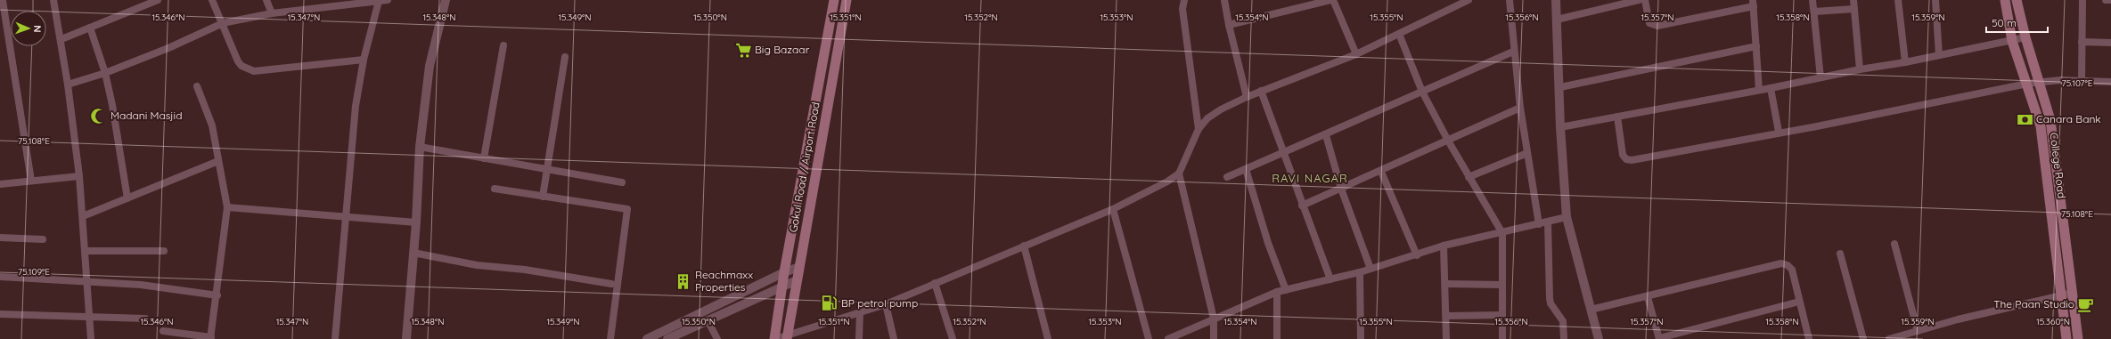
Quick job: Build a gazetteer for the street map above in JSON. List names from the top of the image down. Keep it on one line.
{"streets":{"main road":["College Road","Gokul Road / Airport Road"]},"districts":["RAVI NAGAR"],"places":{"supermarket":["Big Bazaar"],"mosque":["Madani Masjid"],"bank":["Canara Bank"],"building":["Reachmaxx Properties"],"fuel station":["BP petrol pump"],"cafe":["The Paan Studio"]},"scale_bar":"50 m","north":"right","coordinates":["15.346°N","15.347°N","15.348°N","15.349°N","15.350°N","15.351°N","15.352°N","15.353°N","15.354°N","15.355°N","15.356°N","15.357°N","15.358°N","15.359°N","75.107°E","75.108°E","75.109°E","15.360°N"]}
